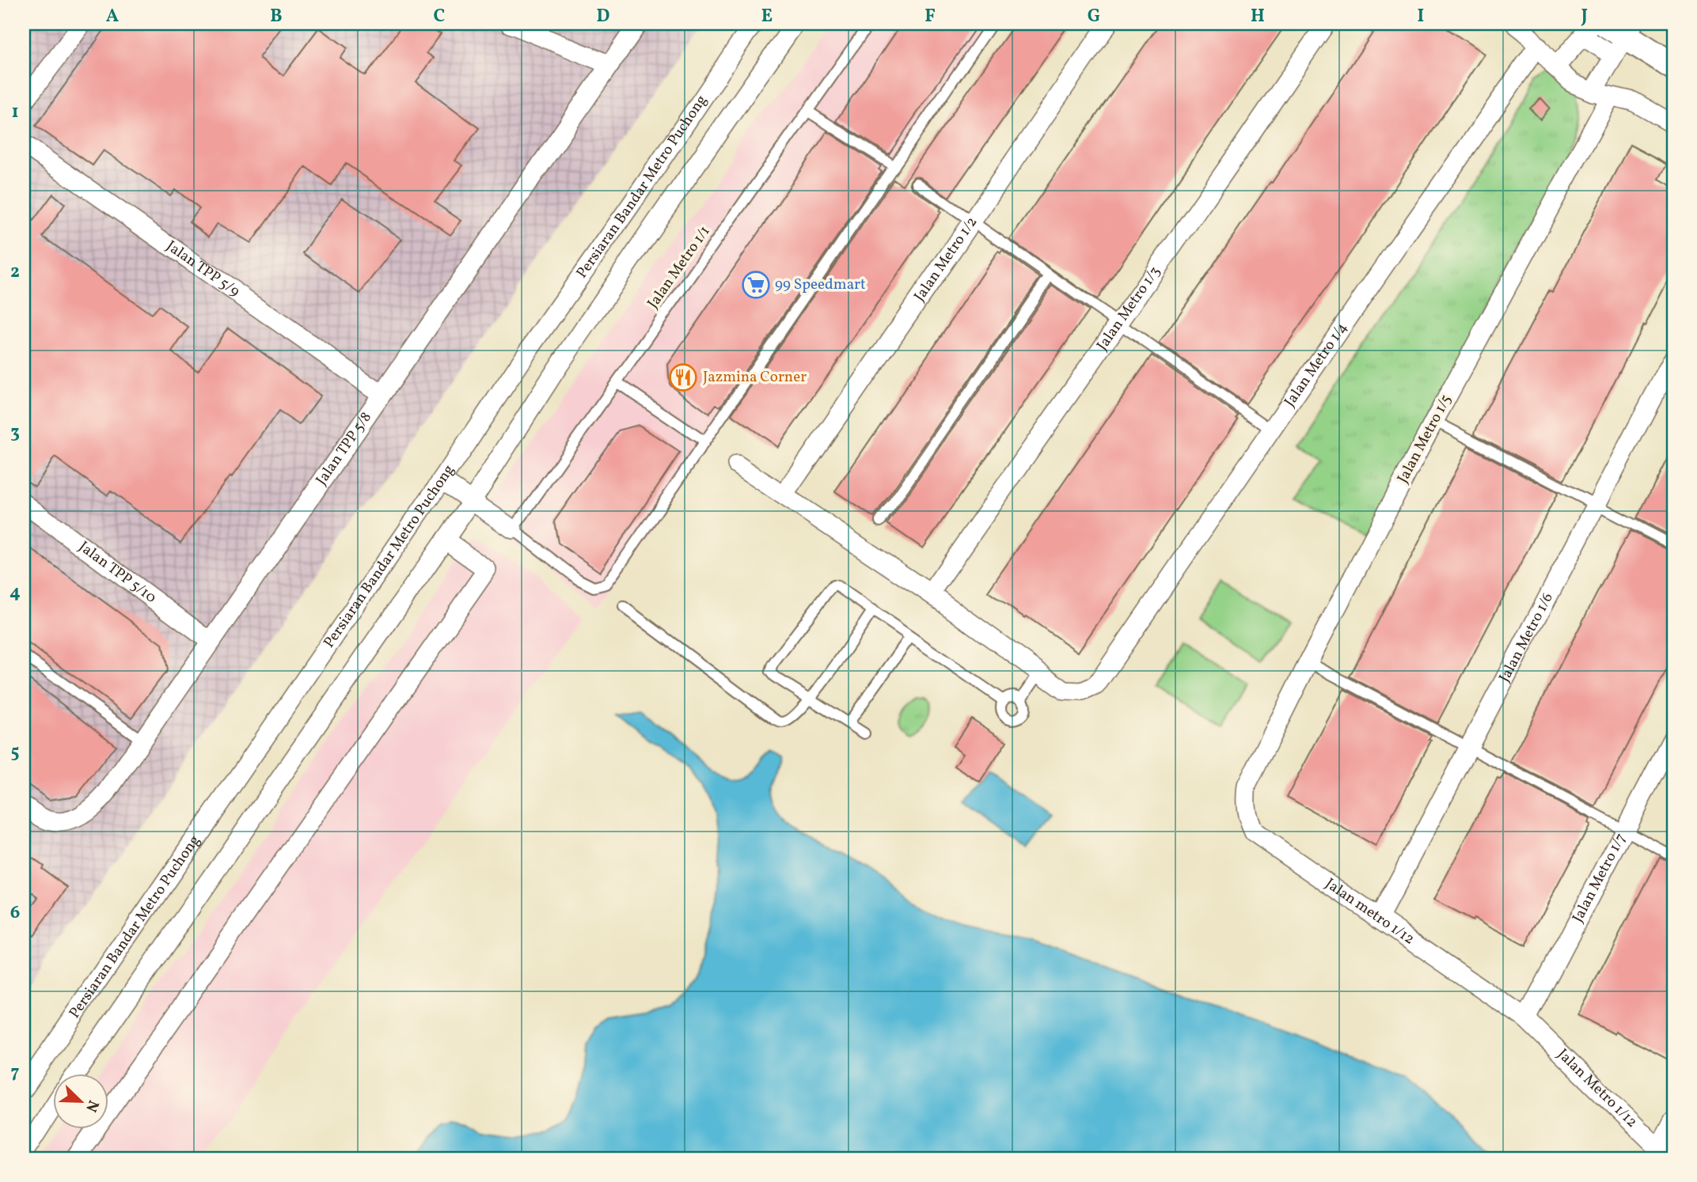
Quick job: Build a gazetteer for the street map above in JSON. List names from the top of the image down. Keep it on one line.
{"streets":{"street":["Persiaran Bandar Metro Puchong","Jalan Metro 1/2","Jalan TPP 5/9","Jalan Metro 1/3","Jalan Metro 1/4","Jalan Metro 1/5","Jalan TPP 5/8","Jalan TPP 5/10","Jalan Metro 1/6","Jalan Metro 1/7","Jalan metro 1/12","Jalan Metro 1/12"],"lane":["Jalan Metro 1/1"]},"crossings":[["Jalan TPP 5/9","Jalan TPP 5/8"],["Jalan Metro 1/5","Jalan metro 1/12"],["Jalan TPP 5/8","Jalan TPP 5/10"],["Jalan Metro 1/6","Jalan metro 1/12"],["Jalan Metro 1/7","Jalan metro 1/12"],["Jalan Metro 1/7","Jalan Metro 1/12"],["Jalan metro 1/12","Jalan Metro 1/12"]],"places":{"supermarket":["99 Speedmart"],"restaurant":["Jazmina Corner"]},"north":"bottom right","grid":{"columns":["A","B","C","D","E","F","G","H","I","J"],"rows":["1","2","3","4","5","6","7"]}}
